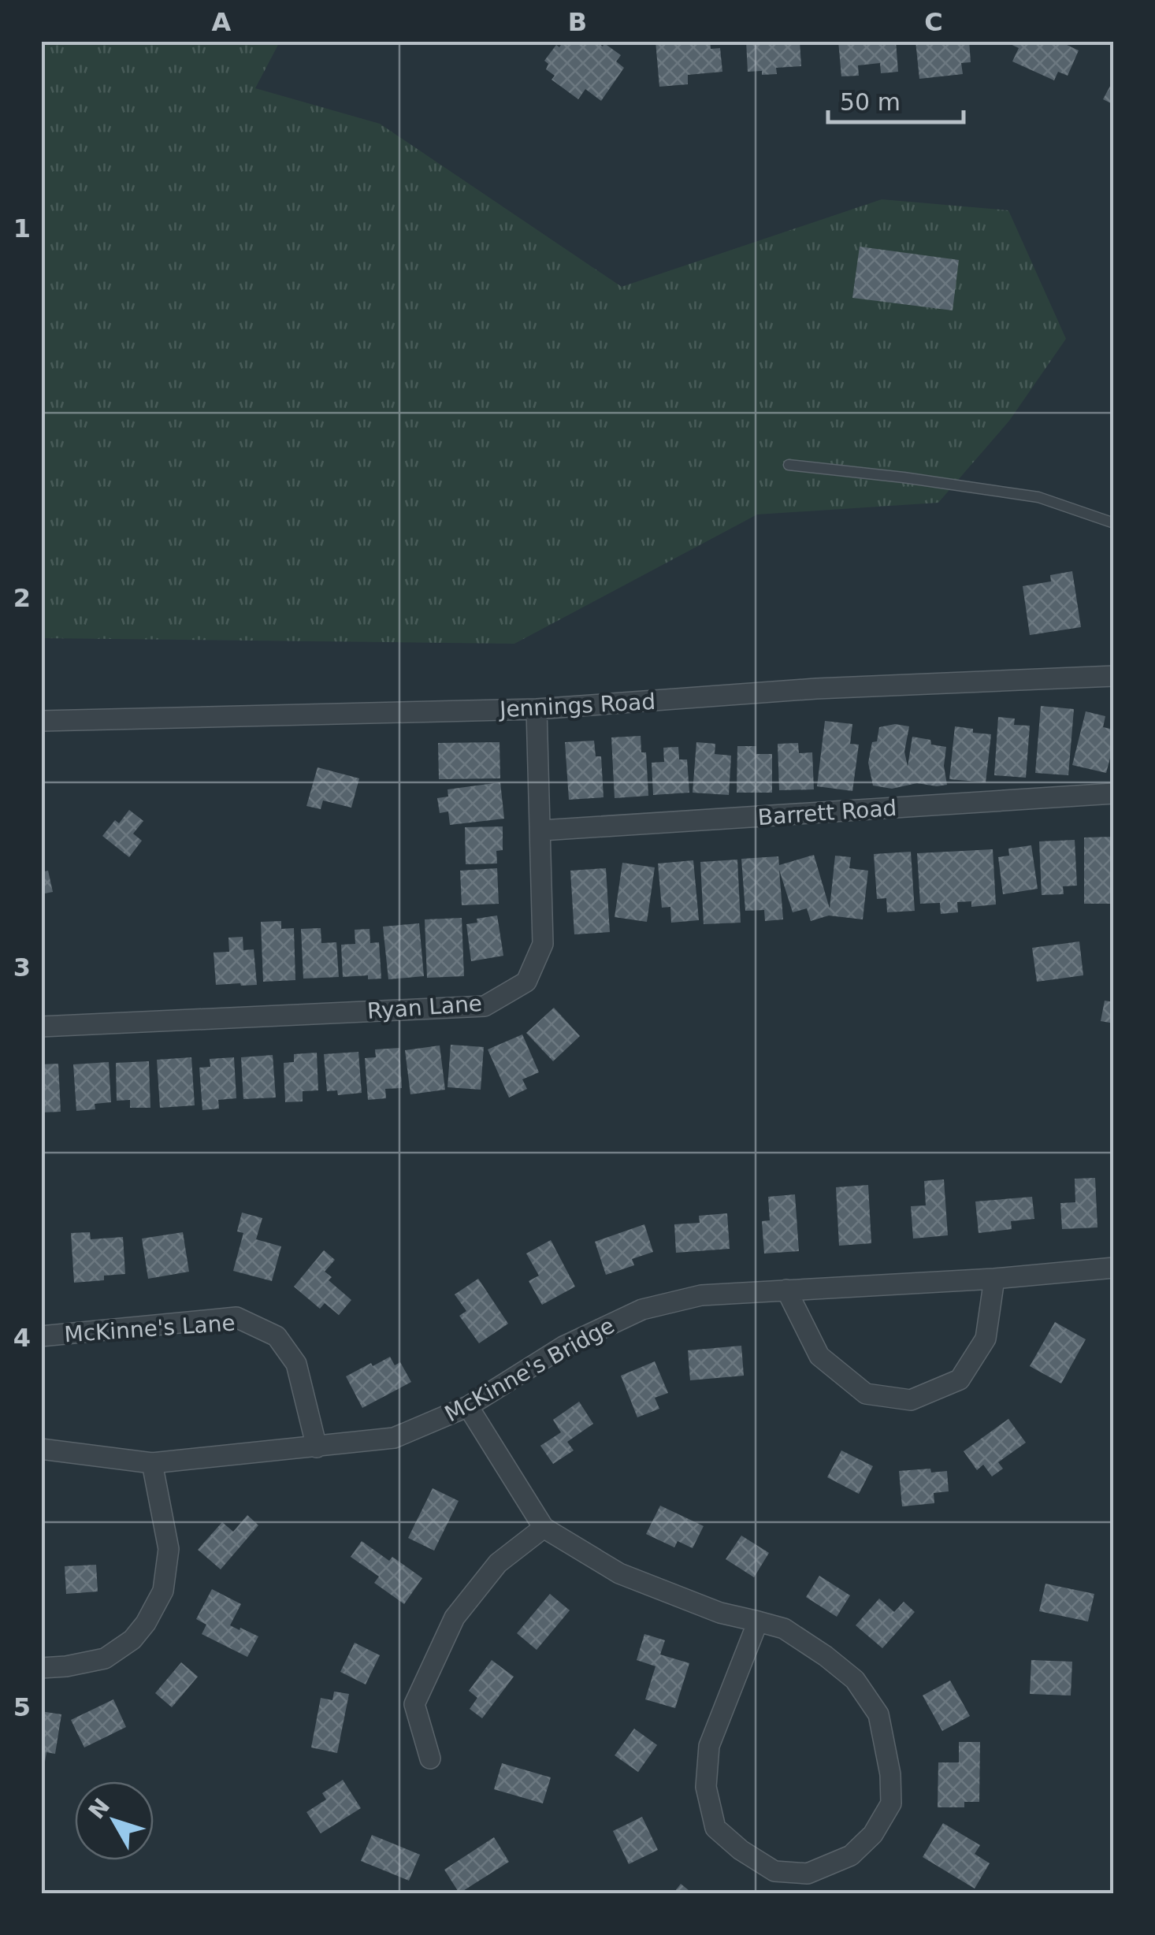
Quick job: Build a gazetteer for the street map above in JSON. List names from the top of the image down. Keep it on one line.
{"streets":{"street":["Jennings Road","Barrett Road","Ryan Lane","McKinne's Lane","McKinne's Bridge"]},"crossings":[["Jennings Road","Ryan Lane"],["Barrett Road","Ryan Lane"],["McKinne's Lane","McKinne's Bridge"]],"scale_bar":"50 m","north":"top left","grid":{"columns":["A","B","C"],"rows":["1","2","3","4","5"]}}
